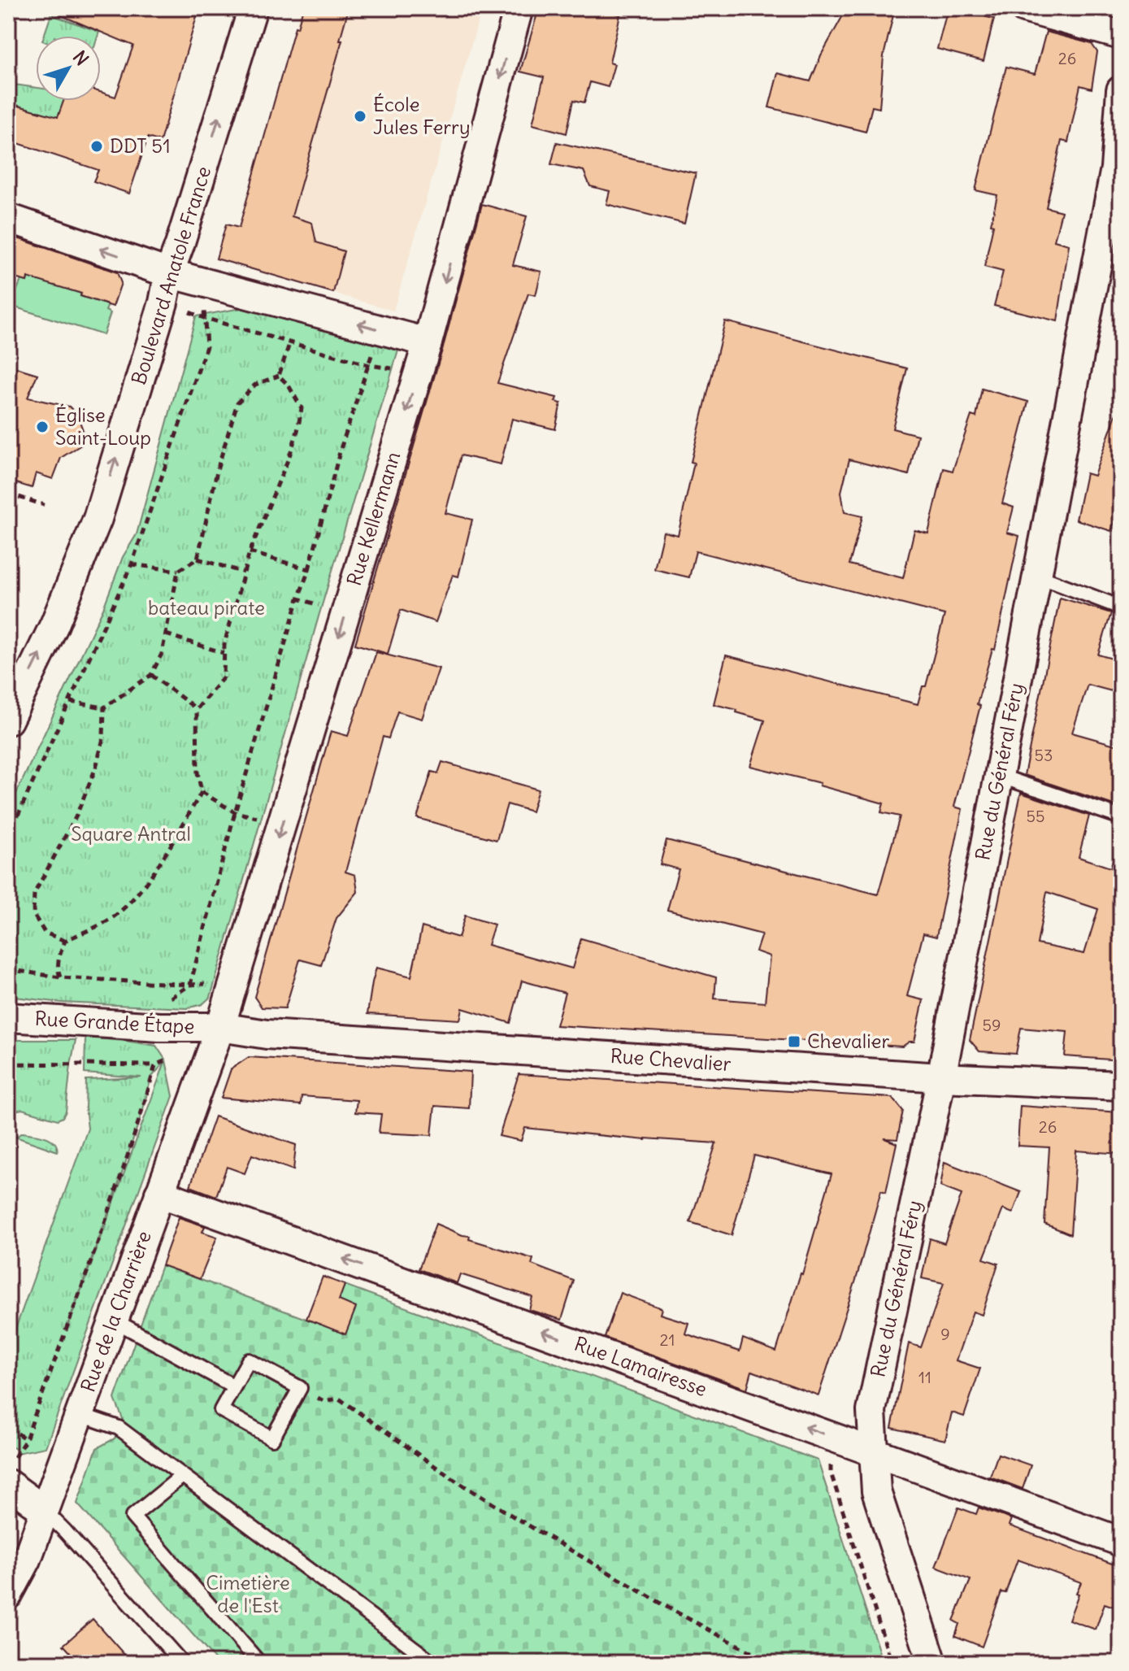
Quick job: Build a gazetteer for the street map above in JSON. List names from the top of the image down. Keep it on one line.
{"streets":{"street":["Boulevard Anatole France","Rue Kellermann","Rue du Général Féry","Rue Grande Étape","Rue Chevalier","Rue de la Charrière","Rue Lamairesse"]},"crossings":[["Rue Kellermann","Rue Grande Étape"],["Rue Kellermann","Rue Chevalier"],["Rue Kellermann","Rue de la Charrière"],["Rue du Général Féry","Rue Chevalier"],["Rue du Général Féry","Rue Lamairesse"],["Rue Grande Étape","Rue Chevalier"],["Rue Grande Étape","Rue de la Charrière"],["Rue Chevalier","Rue de la Charrière"],["Rue de la Charrière","Rue Lamairesse"]],"one_way":["Boulevard Anatole France","Rue Kellermann","Rue Lamairesse"],"parks":["bateau pirate","Square Antral","Cimetière de l'Est"],"places":{"other":["École Jules Ferry","DDT 51","Église Saint-Loup"],"transit":["Chevalier"]},"house_numbers":["26","53","55","59","26","9","21","11"],"north":"top right"}
